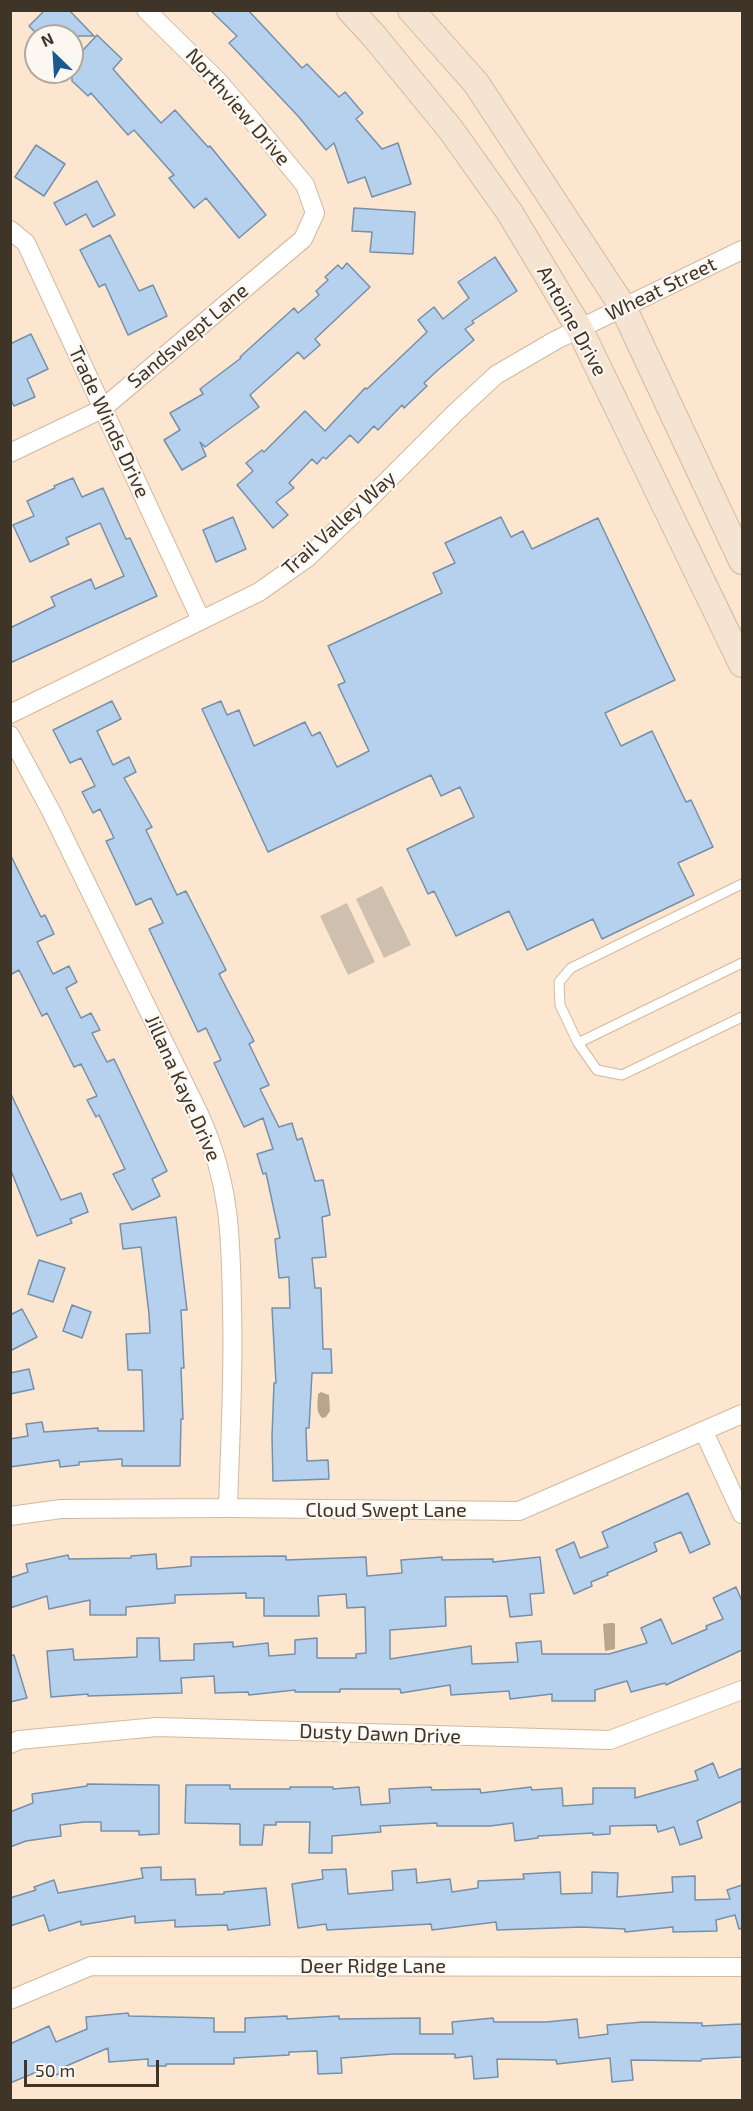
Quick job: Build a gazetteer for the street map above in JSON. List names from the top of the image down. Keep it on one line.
{"streets":{"main road":["Antoine Drive"],"street":["Northview Drive","Wheat Street","Sandswept Lane","Trade Winds Drive","Trail Valley Way","Jillana Kaye Drive","Cloud Swept Lane","Dusty Dawn Drive","Deer Ridge Lane"]},"crossings":[["Northview Drive","Sandswept Lane"],["Wheat Street","Antoine Drive"],["Wheat Street","Trail Valley Way"],["Antoine Drive","Trail Valley Way"],["Sandswept Lane","Trade Winds Drive"],["Trade Winds Drive","Trail Valley Way"],["Jillana Kaye Drive","Cloud Swept Lane"]],"scale_bar":"50 m","north":"top left"}
